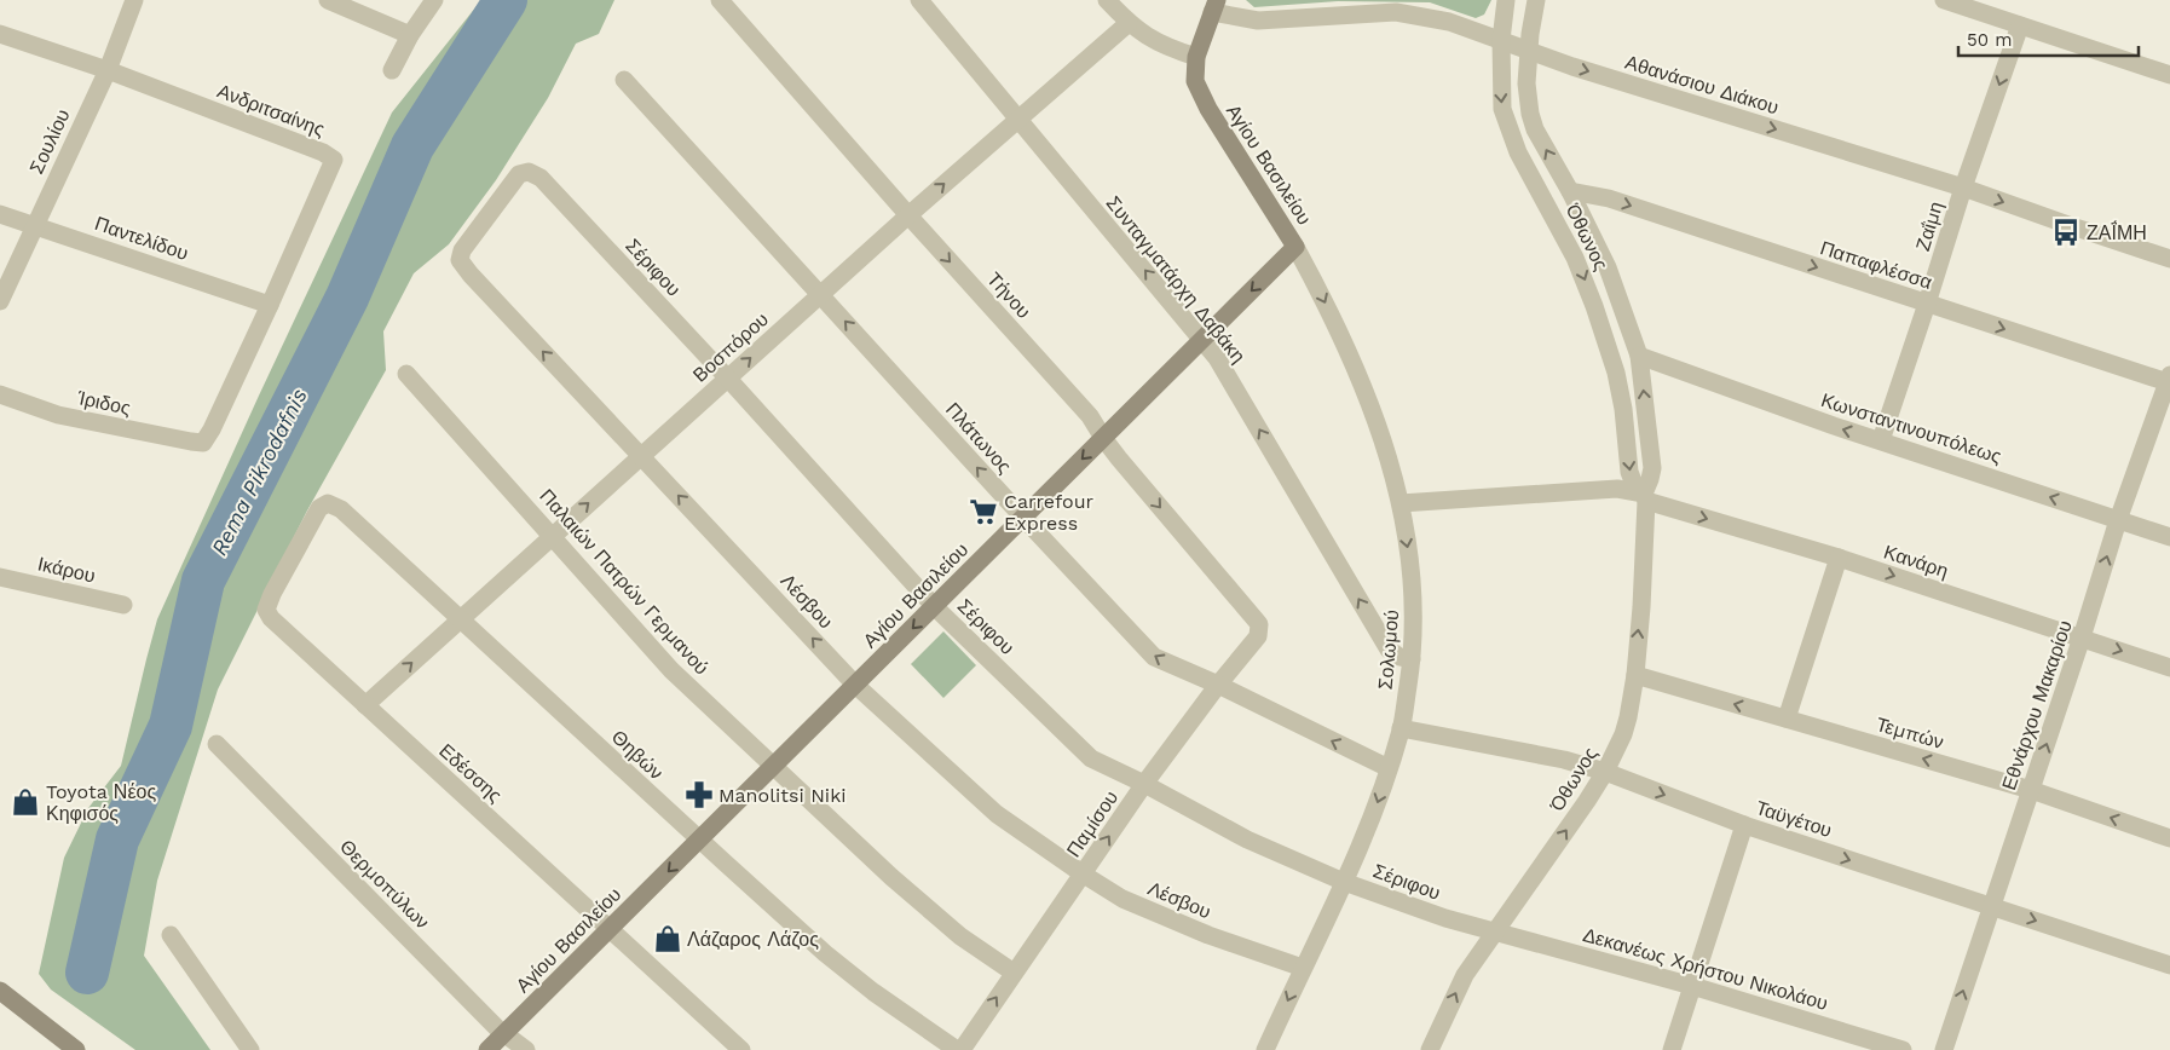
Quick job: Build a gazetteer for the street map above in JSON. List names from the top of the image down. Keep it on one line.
{"streets":{"street":["Αθανάσιου Διάκου","Ανδριτσαίνης","Σουλίου","Αγίου Βασιλείου","Ζαΐμη","Όθωνος","Παντελίδου","Παπαφλέσσα","Σέριφου","Συνταγματάρχη Δαβάκη","Τήνου","Βοσπόρου","Ίριδος","Κωνσταντινουπόλεως","Πλάτωνος","Κανάρη","Ικάρου","Παλαιών Πατρών Γερμανού","Λέσβου","Σολωμού","Εθνάρχου Μακαρίου","Τεμπών","Θηβών","Εδέσσης","Ταϋγέτου","Παμίσου","Θερμοπύλων","Δεκανέως Χρήστου Νικολάου"]},"crossings":[["Αθανάσιου Διάκου","Αγίου Βασιλείου"],["Αθανάσιου Διάκου","Ζαΐμη"],["Αθανάσιου Διάκου","Όθωνος"],["Ανδριτσαίνης","Σουλίου"],["Ανδριτσαίνης","Παντελίδου"],["Ανδριτσαίνης","Ίριδος"],["Σουλίου","Παντελίδου"],["Αγίου Βασιλείου","Σέριφου"],["Αγίου Βασιλείου","Συνταγματάρχη Δαβάκη"],["Αγίου Βασιλείου","Τήνου"],["Αγίου Βασιλείου","Πλάτωνος"],["Αγίου Βασιλείου","Παλαιών Πατρών Γερμανού"],["Αγίου Βασιλείου","Λέσβου"],["Αγίου Βασιλείου","Σολωμού"],["Αγίου Βασιλείου","Θηβών"],["Αγίου Βασιλείου","Εδέσσης"],["Αγίου Βασιλείου","Θερμοπύλων"],["Ζαΐμη","Παπαφλέσσα"],["Ζαΐμη","Κωνσταντινουπόλεως"],["Όθωνος","Παπαφλέσσα"],["Όθωνος","Σέριφου"],["Όθωνος","Κωνσταντινουπόλεως"],["Όθωνος","Κανάρη"],["Όθωνος","Τεμπών"],["Όθωνος","Ταϋγέτου"],["Όθωνος","Δεκανέως Χρήστου Νικολάου"],["Παπαφλέσσα","Εθνάρχου Μακαρίου"],["Σέριφου","Βοσπόρου"],["Σέριφου","Λέσβου"],["Σέριφου","Σολωμού"],["Σέριφου","Παμίσου"],["Σέριφου","Δεκανέως Χρήστου Νικολάου"],["Συνταγματάρχη Δαβάκη","Βοσπόρου"],["Συνταγματάρχη Δαβάκη","Σολωμού"],["Τήνου","Βοσπόρου"],["Τήνου","Παμίσου"],["Βοσπόρου","Πλάτωνος"],["Βοσπόρου","Παλαιών Πατρών Γερμανού"],["Βοσπόρου","Λέσβου"],["Βοσπόρου","Θηβών"],["Βοσπόρου","Εδέσσης"],["Κωνσταντινουπόλεως","Εθνάρχου Μακαρίου"],["Πλάτωνος","Σολωμού"],["Πλάτωνος","Παμίσου"],["Κανάρη","Σολωμού"],["Κανάρη","Εθνάρχου Μακαρίου"],["Παλαιών Πατρών Γερμανού","Παμίσου"],["Λέσβου","Σολωμού"],["Λέσβου","Παμίσου"],["Σολωμού","Ταϋγέτου"],["Εθνάρχου Μακαρίου","Τεμπών"],["Εθνάρχου Μακαρίου","Ταϋγέτου"],["Θηβών","Εδέσσης"],["Θηβών","Παμίσου"]],"one_way":["Αθανάσιου Διάκου","Ζαΐμη","Παπαφλέσσα","Συνταγματάρχη Δαβάκη","Τήνου","Βοσπόρου","Κωνσταντινουπόλεως","Πλάτωνος","Κανάρη","Λέσβου","Σολωμού","Εθνάρχου Μακαρίου","Τεμπών","Ταϋγέτου","Παμίσου"],"water":["Rema Pikrodafnis"],"places":{"bus stop":["ΖΑΪ́ΜΗ"],"supermarket":["Carrefour Express"],"pharmacy":["Manolitsi Niki"],"shop":["Toyota Νέος Κηφισός","Λάζαρος Λάζος"]},"scale_bar":"50 m"}
